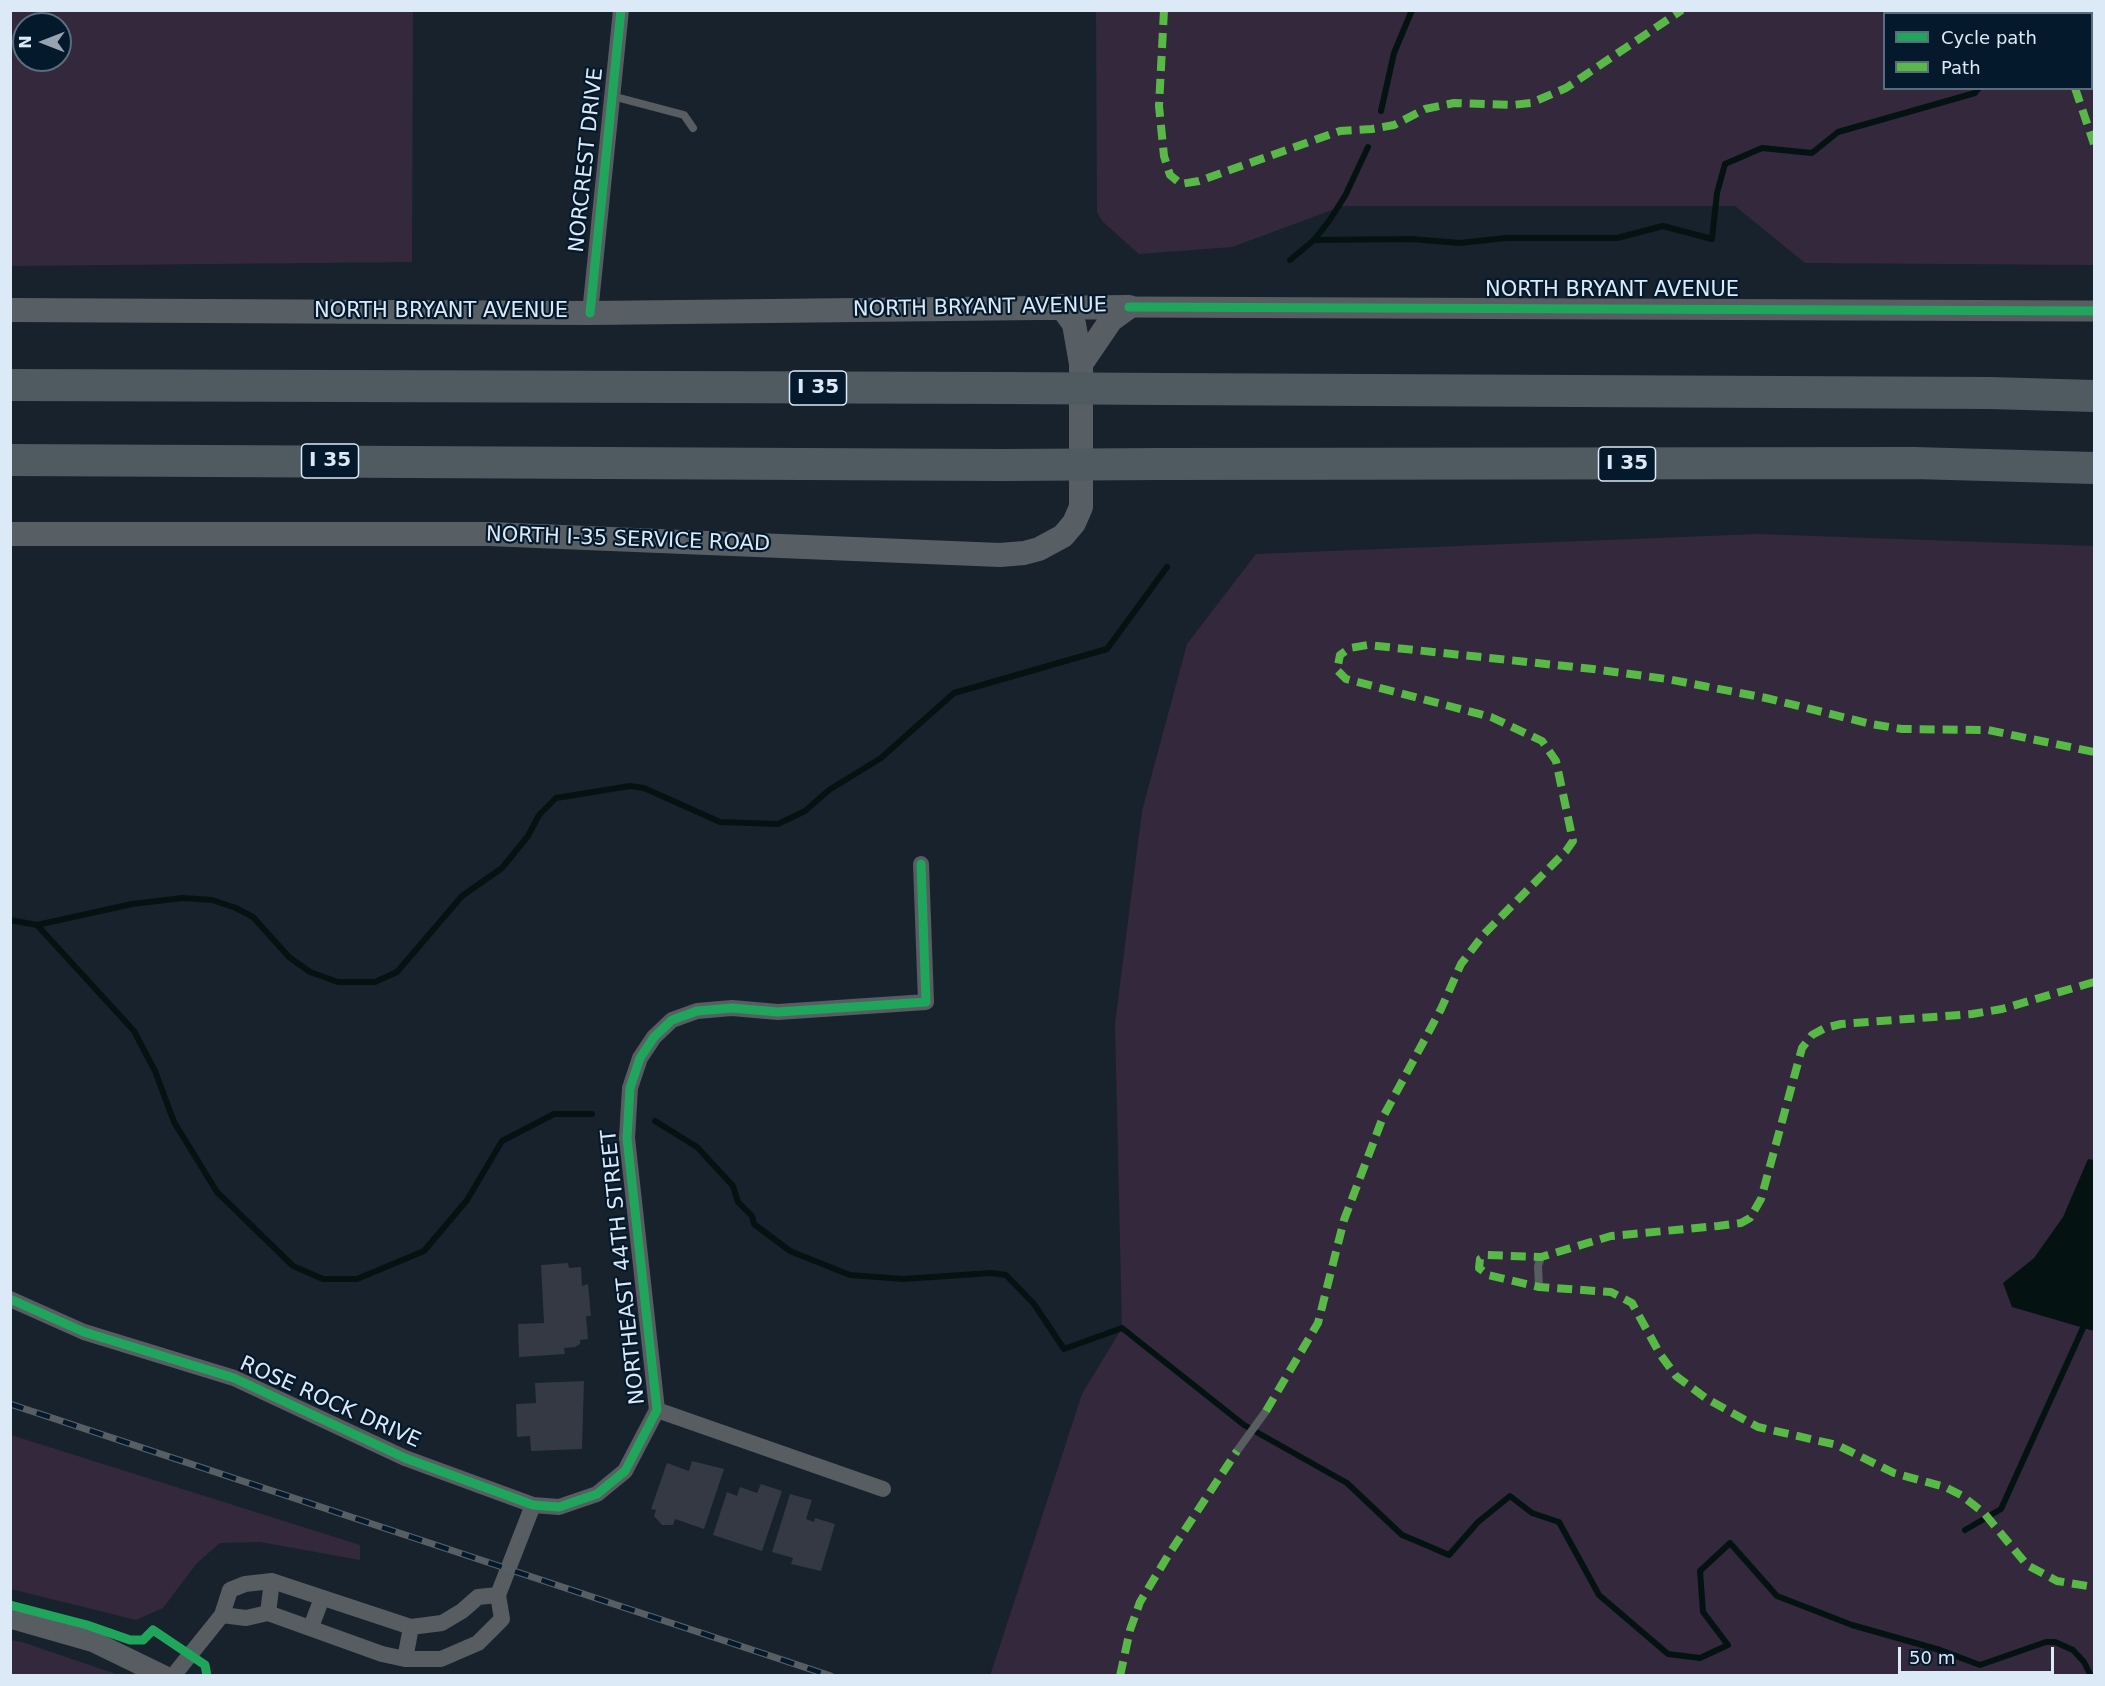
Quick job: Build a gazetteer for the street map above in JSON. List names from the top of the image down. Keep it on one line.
{"streets":{"highway":["I 35"],"main road":["NORTH BRYANT AVENUE","NORTH I-35 SERVICE ROAD"],"street":["NORCREST DRIVE","NORTHEAST 44TH STREET","ROSE ROCK DRIVE"]},"crossings":[["NORCREST DRIVE","NORTH BRYANT AVENUE"],["NORTH BRYANT AVENUE","NORTH I-35 SERVICE ROAD"],["NORTHEAST 44TH STREET","ROSE ROCK DRIVE"]],"legend":["Cycle path","Path"],"scale_bar":"50 m","north":"left"}
